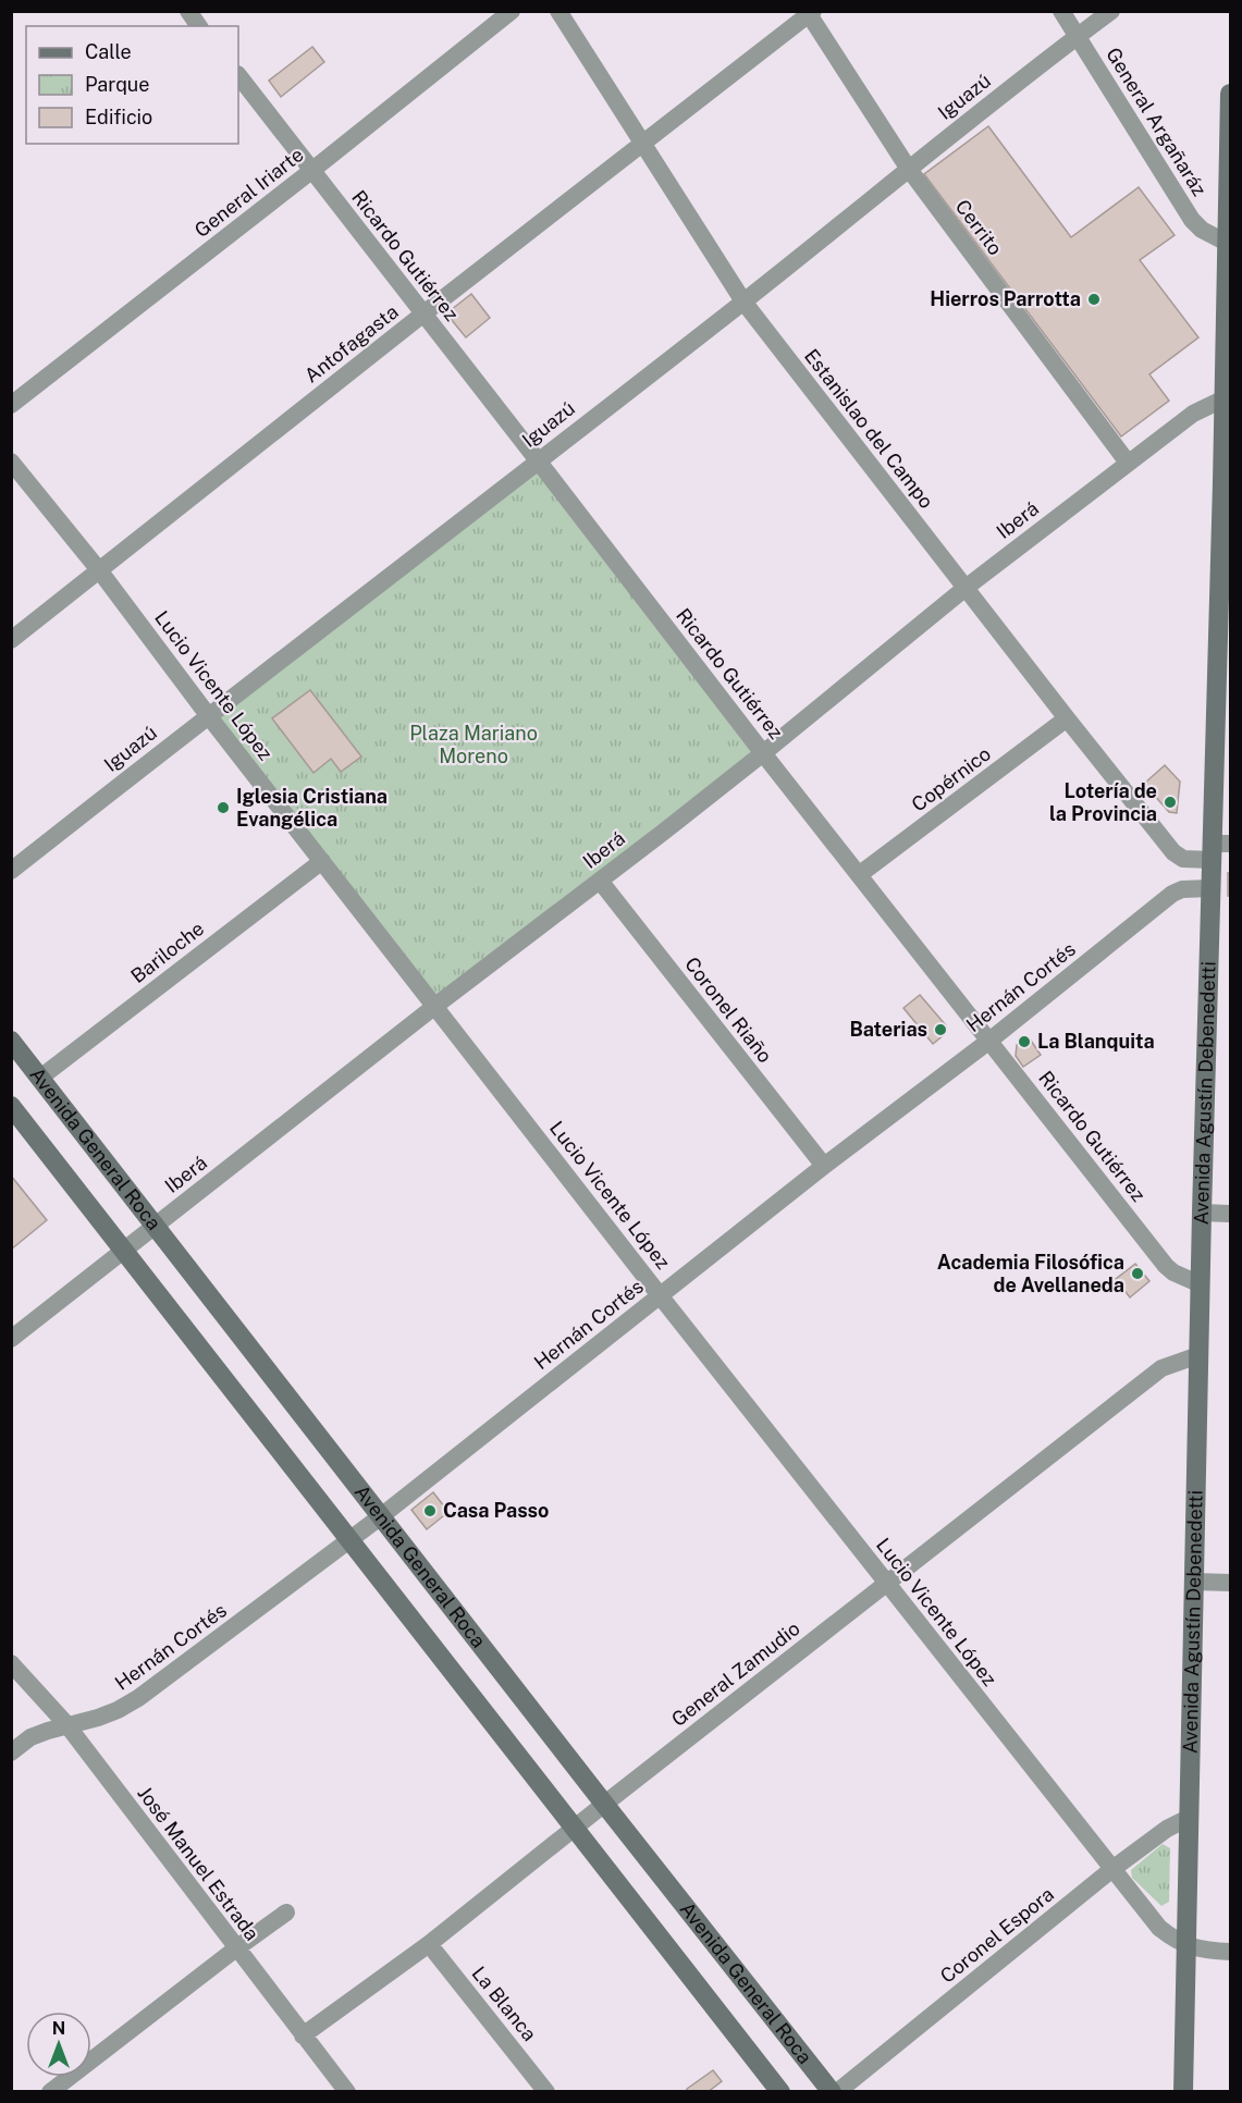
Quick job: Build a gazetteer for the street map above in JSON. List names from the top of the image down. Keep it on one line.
{"streets":{"main road":["Avenida Agustín Debenedetti","Avenida General Roca"],"street":["Iguazú","General Argañaráz","General Iriarte","Cerrito","Ricardo Gutiérrez","Antofagasta","Estanislao del Campo","Iberá","Lucio Vicente López","Copérnico","Bariloche","Hernán Cortés","Coronel Riaño","General Zamudio","José Manuel Estrada","Coronel Espora","La Blanca"]},"crossings":[["Iguazú","General Argañaráz"],["Iguazú","Cerrito"],["Iguazú","Ricardo Gutiérrez"],["Iguazú","Estanislao del Campo"],["Iguazú","Lucio Vicente López"],["General Argañaráz","Avenida Agustín Debenedetti"],["General Iriarte","Ricardo Gutiérrez"],["Cerrito","Antofagasta"],["Cerrito","Iberá"],["Ricardo Gutiérrez","Antofagasta"],["Ricardo Gutiérrez","Iberá"],["Ricardo Gutiérrez","Copérnico"],["Ricardo Gutiérrez","Hernán Cortés"],["Ricardo Gutiérrez","Avenida Agustín Debenedetti"],["Antofagasta","Estanislao del Campo"],["Antofagasta","Lucio Vicente López"],["Estanislao del Campo","Iberá"],["Estanislao del Campo","Copérnico"],["Estanislao del Campo","Avenida Agustín Debenedetti"],["Iberá","Lucio Vicente López"],["Iberá","Coronel Riaño"],["Iberá","Avenida Agustín Debenedetti"],["Iberá","Avenida General Roca"],["Lucio Vicente López","Bariloche"],["Lucio Vicente López","Hernán Cortés"],["Lucio Vicente López","Avenida Agustín Debenedetti"],["Lucio Vicente López","General Zamudio"],["Lucio Vicente López","Coronel Espora"],["Bariloche","Avenida General Roca"],["Hernán Cortés","Coronel Riaño"],["Hernán Cortés","Avenida Agustín Debenedetti"],["Hernán Cortés","Avenida General Roca"],["Hernán Cortés","José Manuel Estrada"],["Avenida Agustín Debenedetti","General Zamudio"],["Avenida Agustín Debenedetti","Coronel Espora"],["Avenida General Roca","General Zamudio"],["General Zamudio","José Manuel Estrada"],["General Zamudio","La Blanca"]],"parks":["Plaza Mariano Moreno"],"places":["Hierros Parrotta","Lotería de la Provincia","Iglesia Cristiana Evangélica","Baterias","La Blanquita","Academia Filosófica de Avellaneda","Casa Passo"],"legend":["Calle","Parque","Edificio"],"north":"top"}
